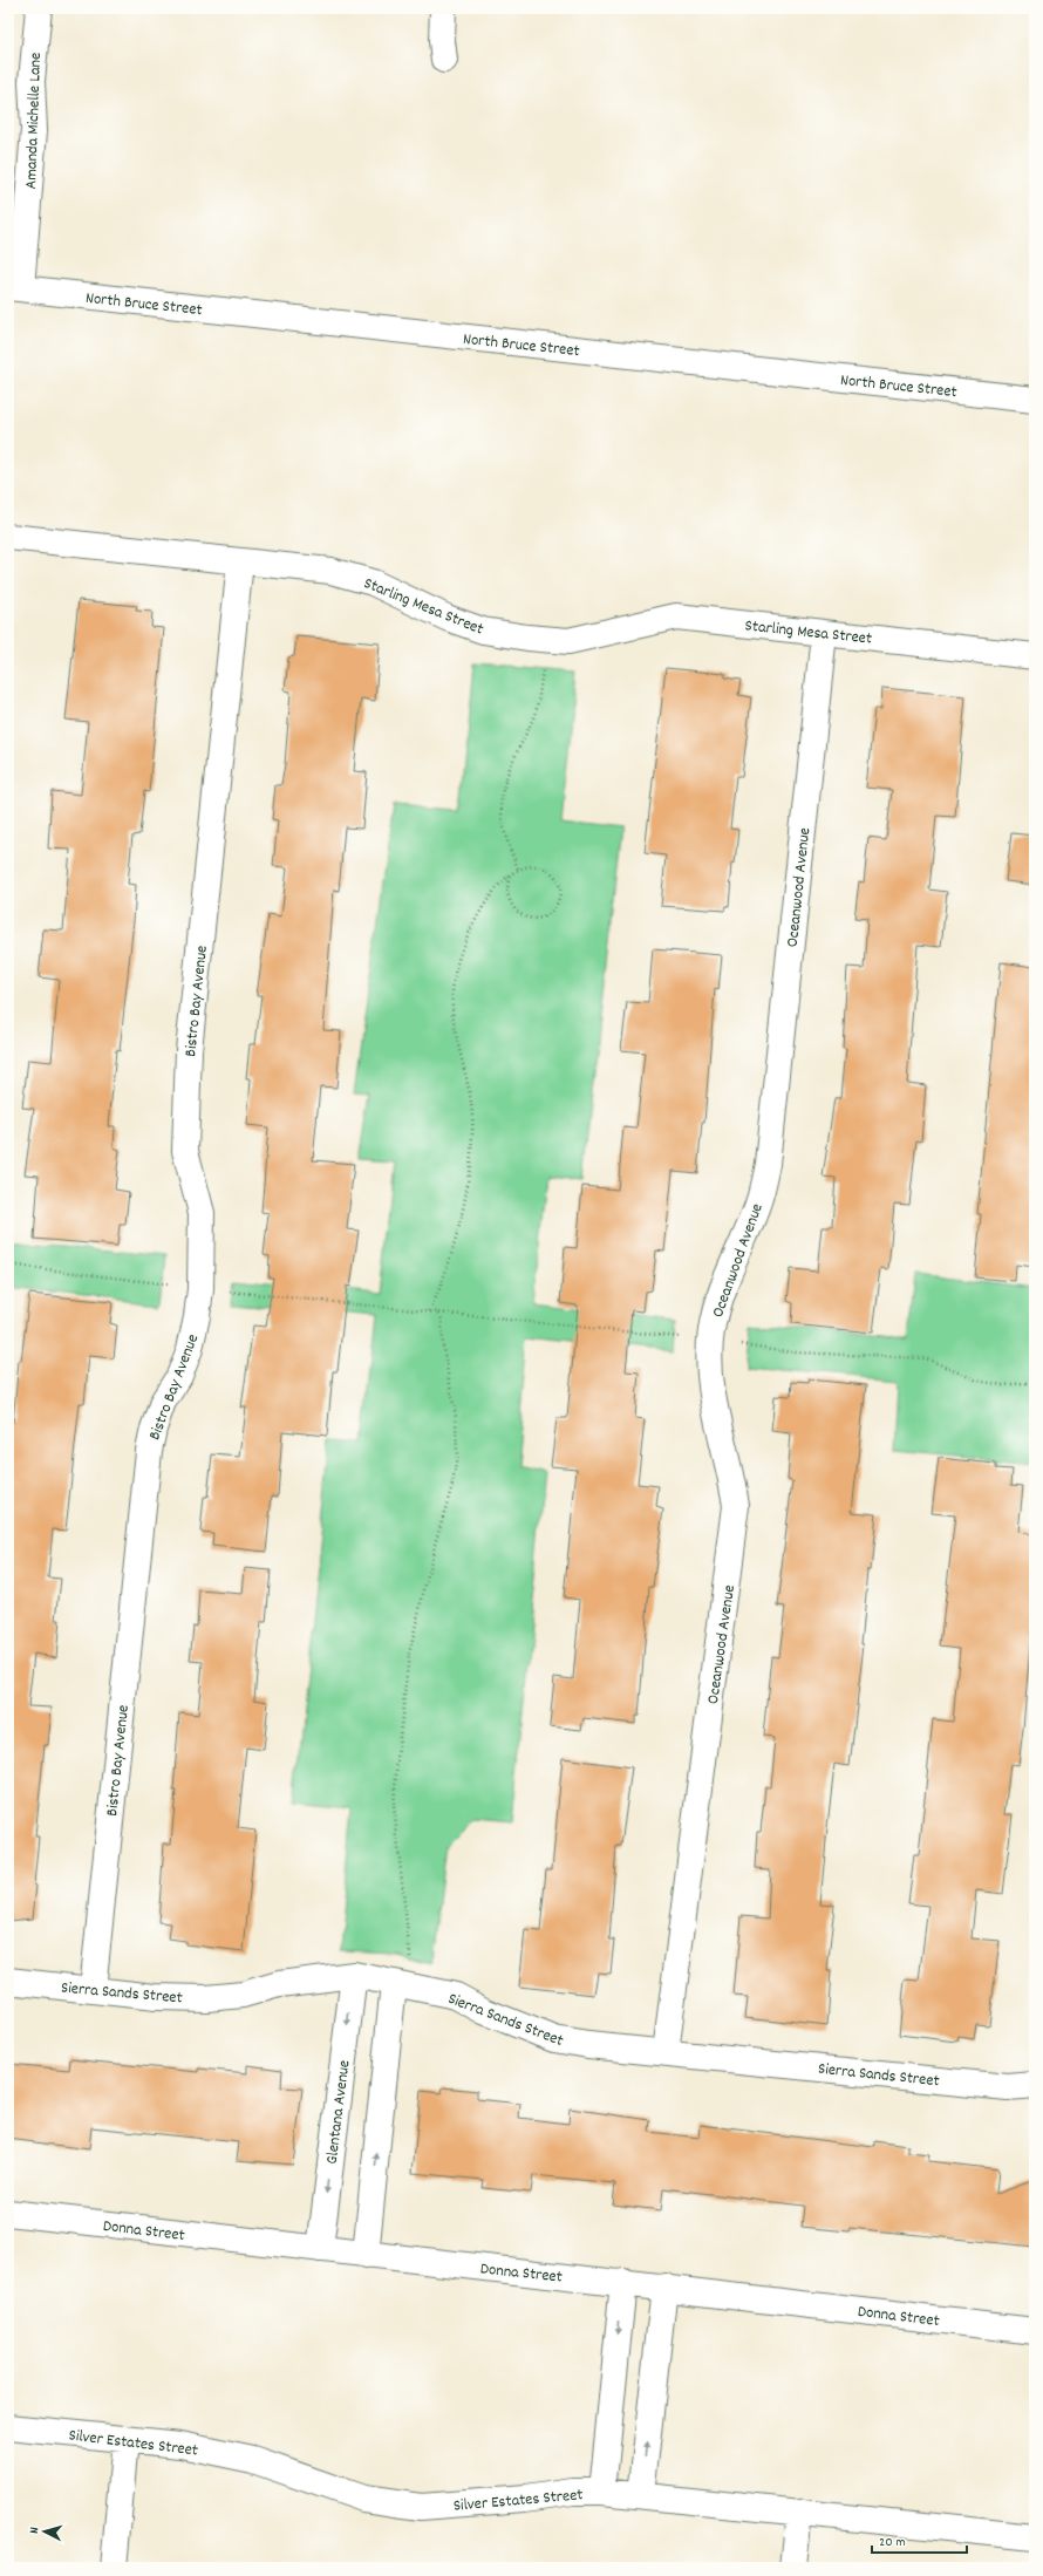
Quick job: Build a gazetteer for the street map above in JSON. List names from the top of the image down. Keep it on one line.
{"streets":{"street":["Amanda Michelle Lane","North Bruce Street","Starling Mesa Street","Oceanwood Avenue","Bistro Bay Avenue","Sierra Sands Street","Glentana Avenue","Donna Street","Silver Estates Street"]},"crossings":[["Amanda Michelle Lane","North Bruce Street"],["Starling Mesa Street","Oceanwood Avenue"],["Starling Mesa Street","Bistro Bay Avenue"],["Oceanwood Avenue","Sierra Sands Street"],["Bistro Bay Avenue","Sierra Sands Street"],["Sierra Sands Street","Glentana Avenue"],["Glentana Avenue","Donna Street"]],"scale_bar":"20 m","north":"left"}
